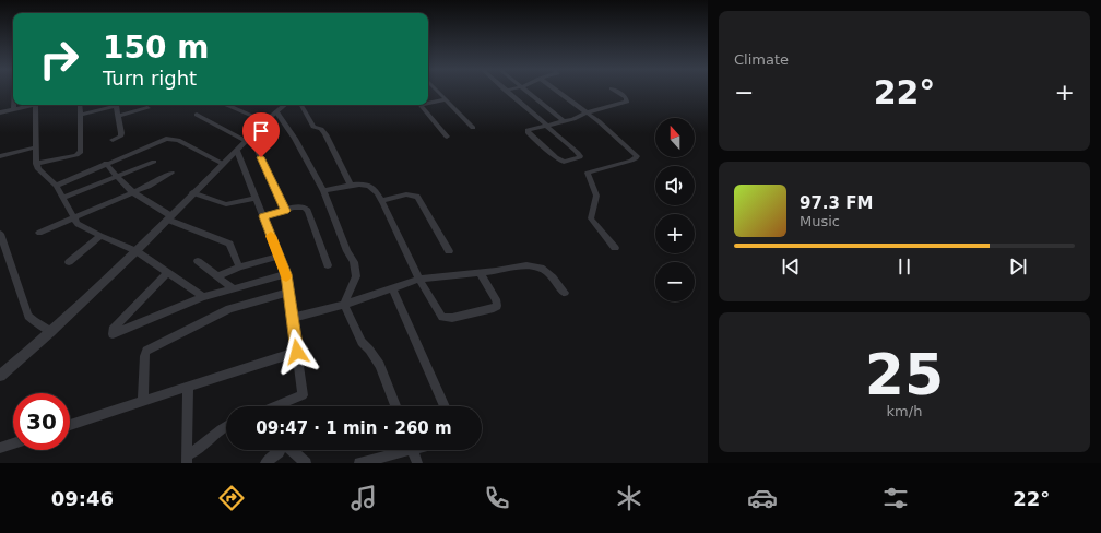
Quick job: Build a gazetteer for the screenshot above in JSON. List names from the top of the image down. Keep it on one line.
{"north":"top","page":{"tile":["Climate",["25","km/h"]],"turn":["150 m","Turn right"],"heat":["−","22°","+"],"map_buttons":["+","−"],"song":["97.3 FM","Music"],"limit":"30","trip":"09:47 · 1 min · 260 m","tabs":["09:46","22°"]}}
